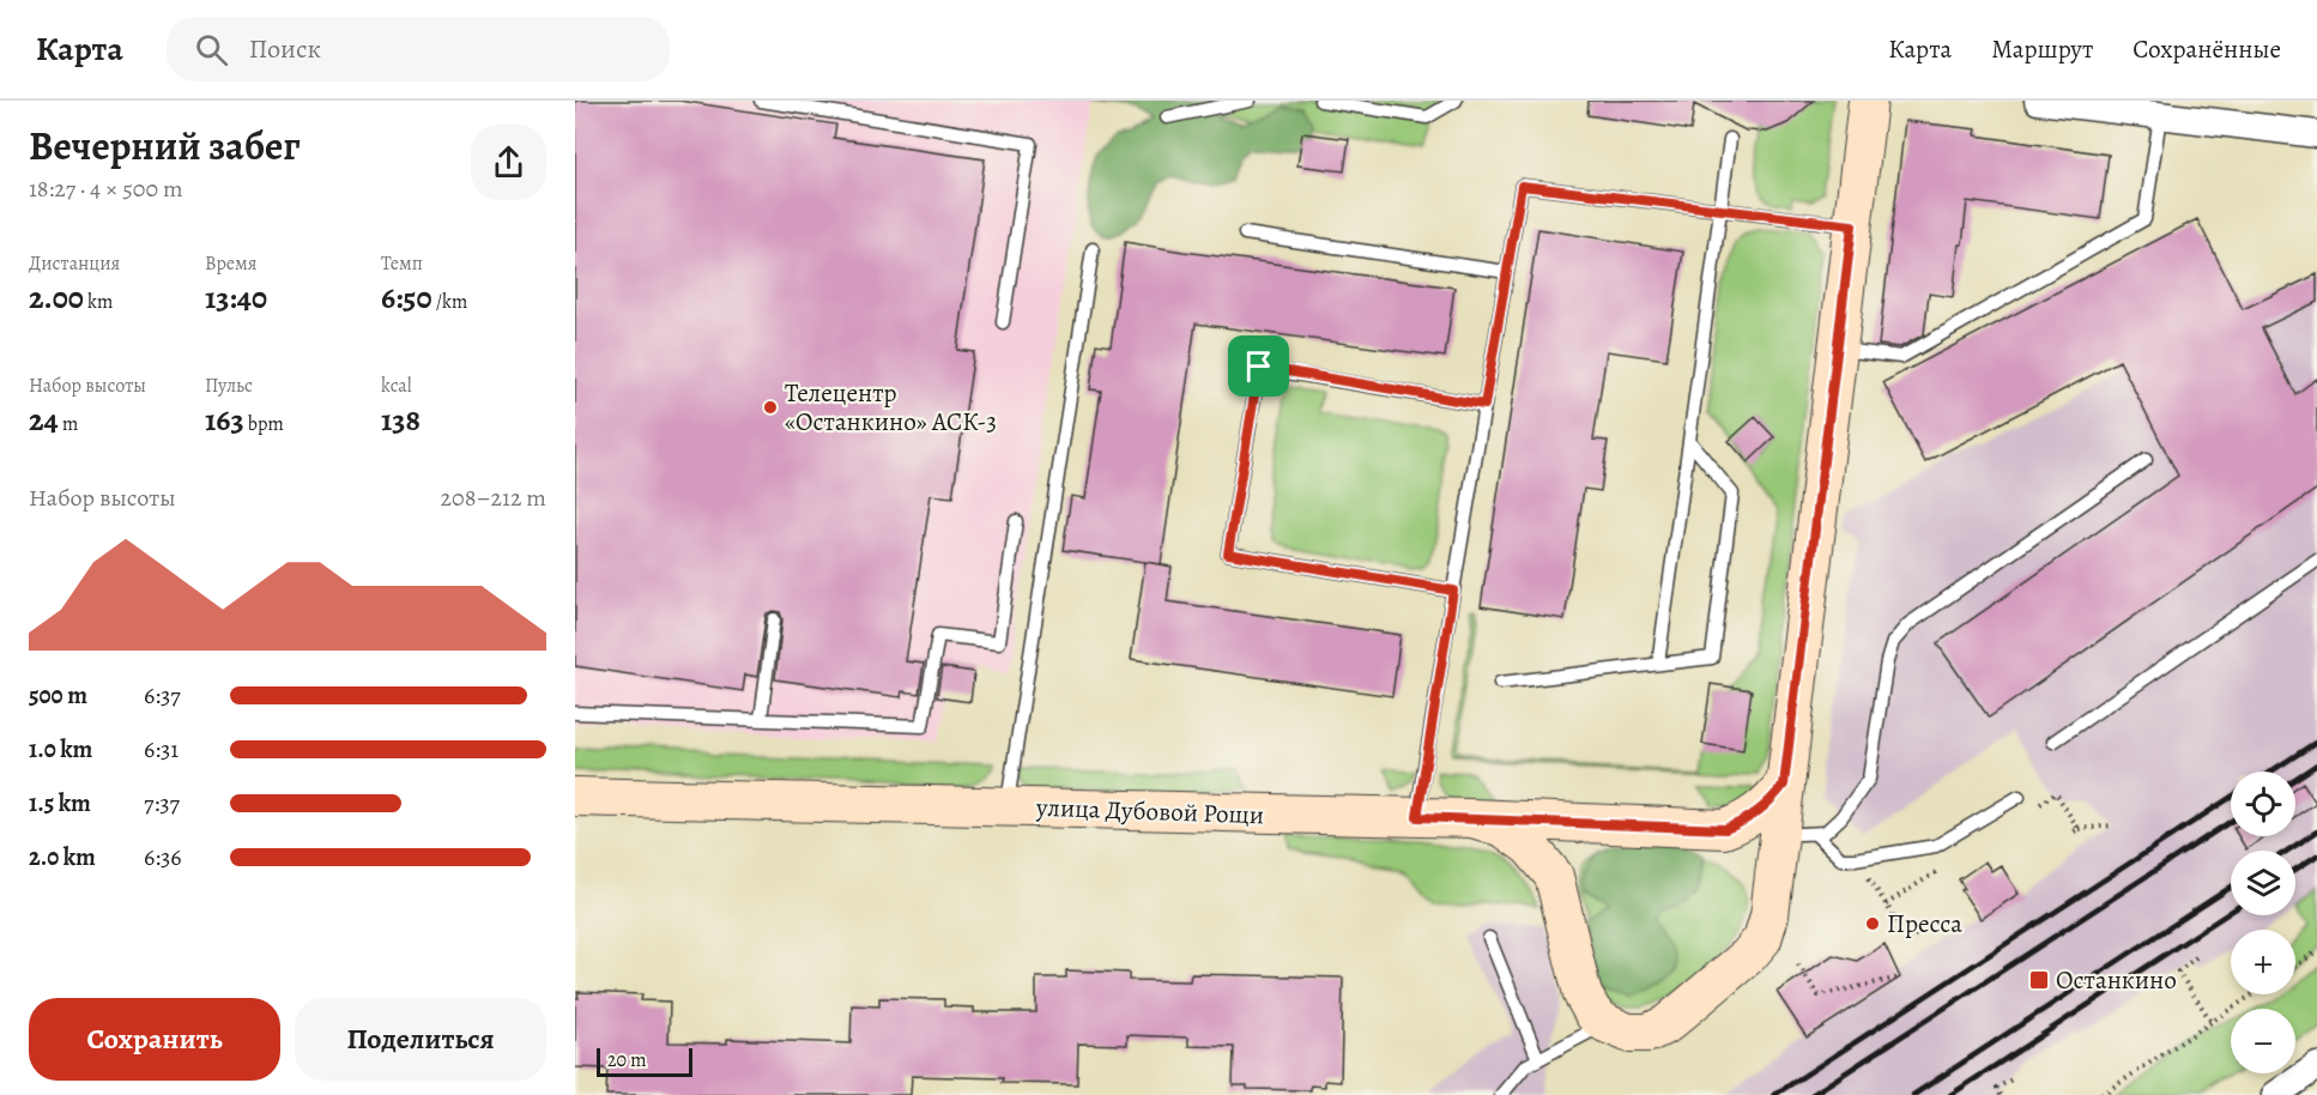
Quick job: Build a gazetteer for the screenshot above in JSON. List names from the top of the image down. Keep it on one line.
{"streets":{"street":["улица Дубовой Рощи"]},"places":{"other":["Телецентр «Останкино» АСК-3","Пресса"],"transit":["Останкино"]},"scale_bar":"20 m","page":{"header":"Карта","search":"Поиск","nav":["Карта","Маршрут","Сохранённые"],"heading":["Вечерний забег","18:27 · 4 × 500 m"],"stats":[["Дистанция","2.00 km"],["Время","13:40"],["Темп","6:50 /km"],["Набор высоты","24 m"],["Пульс","163 bpm"],["kcal","138"]],"chart":["Набор высоты","208–212 m"],"list":[{"name":"500 m","note":"6:37"},{"name":"1.0 km","note":"6:31"},{"name":"1.5 km","note":"7:37"},{"name":"2.0 km","note":"6:36"}],"map_buttons":["+","−"],"buttons":["Сохранить","Поделиться"],"scale":"20 m"}}
